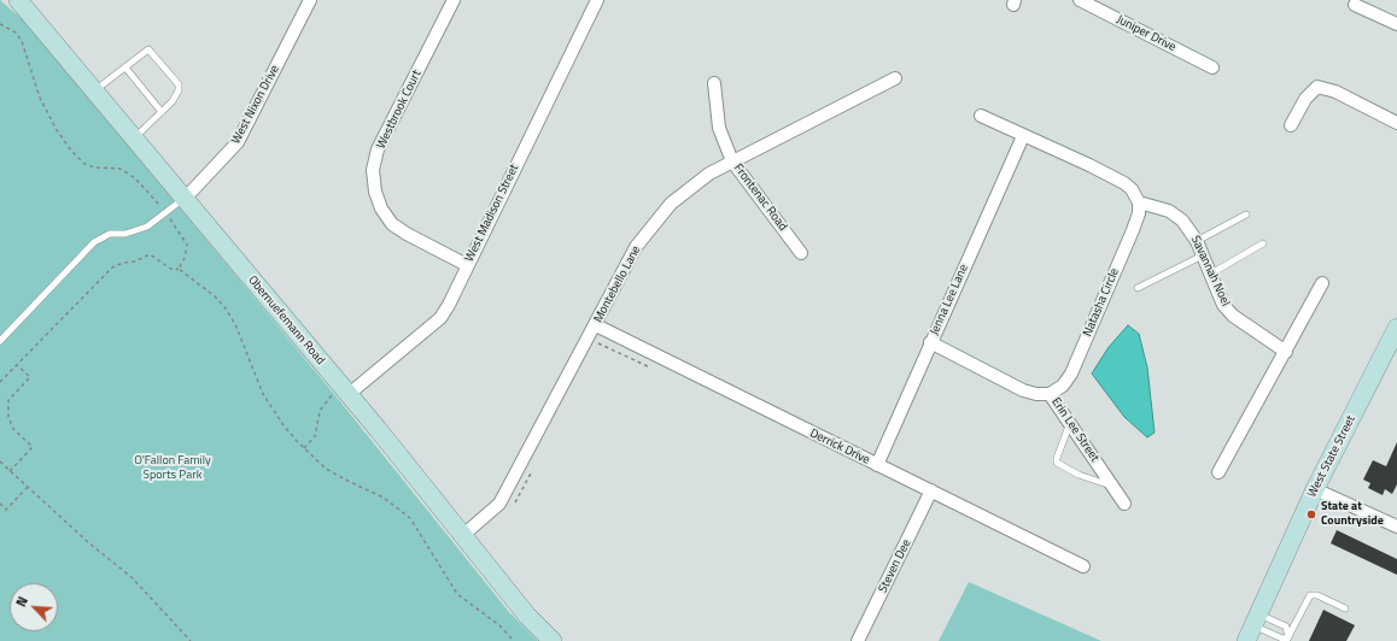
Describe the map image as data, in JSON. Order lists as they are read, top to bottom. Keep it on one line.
{"streets":{"street":["Juniper Drive","West Nixon Drive","Westbrook Court","Frontenac Road","West Madison Street","Savannah Noel","Montebello Lane","Jenna Lee Lane","Natasha Circle","Obernuefemann Road","Erin Lee Street","Derrick Drive","West State Street","Steven Dee"]},"crossings":[["West Nixon Drive","Obernuefemann Road"],["Westbrook Court","West Madison Street"],["Frontenac Road","Montebello Lane"],["West Madison Street","Obernuefemann Road"],["Savannah Noel","Natasha Circle"],["Montebello Lane","Obernuefemann Road"],["Montebello Lane","Derrick Drive"],["Jenna Lee Lane","Erin Lee Street"],["Jenna Lee Lane","Derrick Drive"],["Natasha Circle","Erin Lee Street"],["Derrick Drive","Steven Dee"]],"parks":["O'Fallon Family Sports Park"],"places":["State at Countryside"],"north":"top left"}
